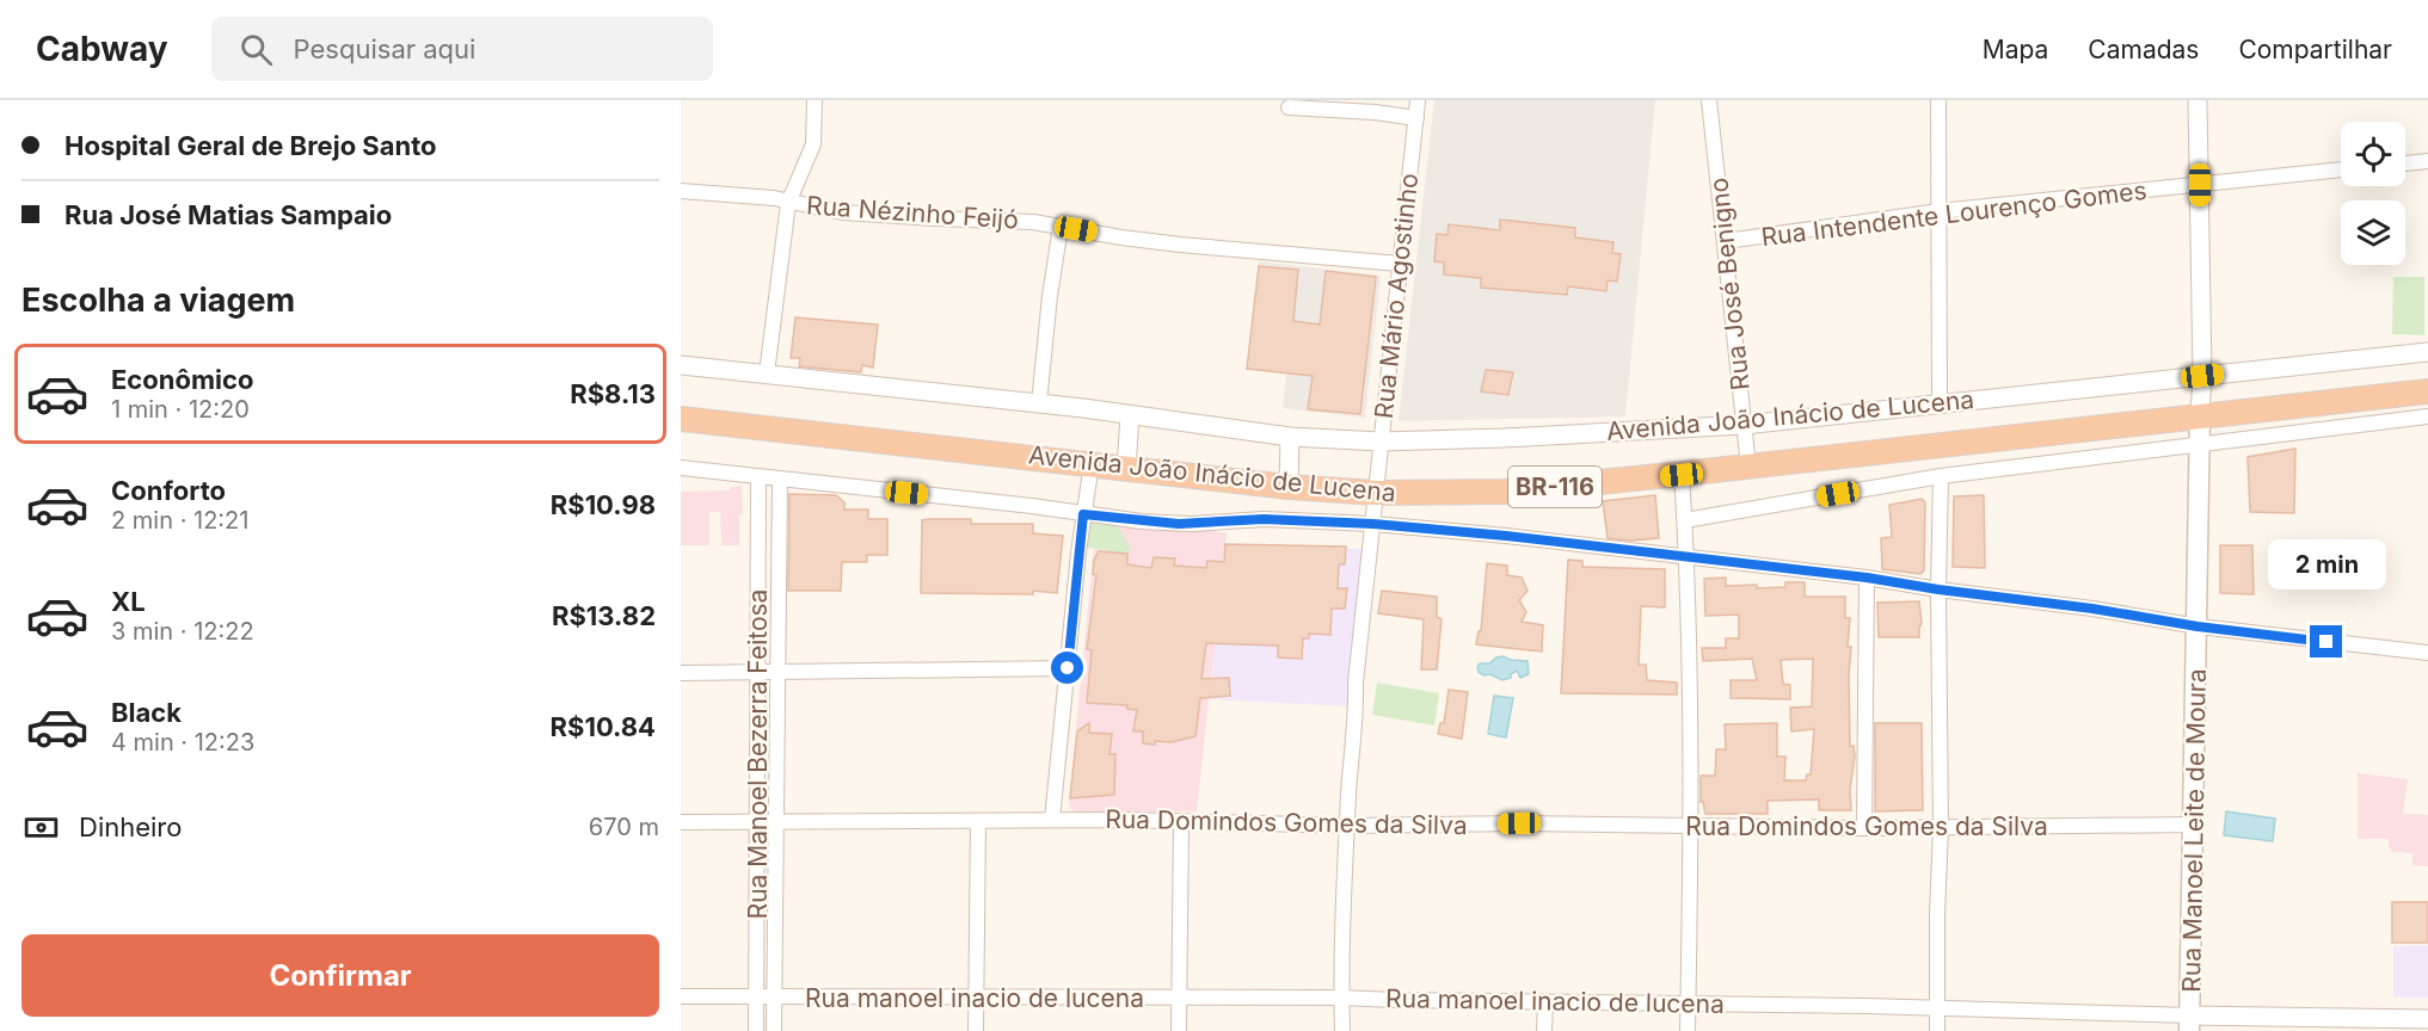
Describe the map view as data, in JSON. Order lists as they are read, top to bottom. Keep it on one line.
{"streets":{"highway":["Avenida João Inácio de Lucena","BR-116"],"main road":["Rua Manoel Leite de Moura"],"street":["Rua Nézinho Feijó","Rua Intendente Lourenço Gomes","Rua José Benigno","Rua Mário Agostinho","Rua Manoel Bezerra Feitosa","Rua Domindos Gomes da Silva","Rua manoel inacio de lucena"]},"crossings":[["Rua Nézinho Feijó","Rua Mário Agostinho"],["Rua Intendente Lourenço Gomes","Rua José Benigno"],["Rua José Benigno","Avenida João Inácio de Lucena"],["Rua Mário Agostinho","Avenida João Inácio de Lucena"],["Rua Mário Agostinho","Rua Domindos Gomes da Silva"],["Rua Mário Agostinho","Rua manoel inacio de lucena"],["Avenida João Inácio de Lucena","Rua Manoel Leite de Moura"],["Rua Manoel Bezerra Feitosa","Rua Domindos Gomes da Silva"],["Rua Manoel Bezerra Feitosa","Rua manoel inacio de lucena"],["Rua Domindos Gomes da Silva","Rua Manoel Leite de Moura"],["Rua Manoel Leite de Moura","Rua manoel inacio de lucena"]],"page":{"header":"Cabway","search":"Pesquisar aqui","nav":["Mapa","Camadas","Compartilhar"],"banner":["Hospital Geral de Brejo Santo","Rua José Matias Sampaio"],"heading":"Escolha a viagem","list":[{"name":"Econômico","note":"1 min · 12:20","value":"R$8.13"},{"name":"Conforto","note":"2 min · 12:21","value":"R$10.98"},{"name":"XL","note":"3 min · 12:22","value":"R$13.82"},{"name":"Black","note":"4 min · 12:23","value":"R$10.84"}],"bubble":"2 min","pay":["Dinheiro","670 m"],"buttons":"Confirmar"}}
